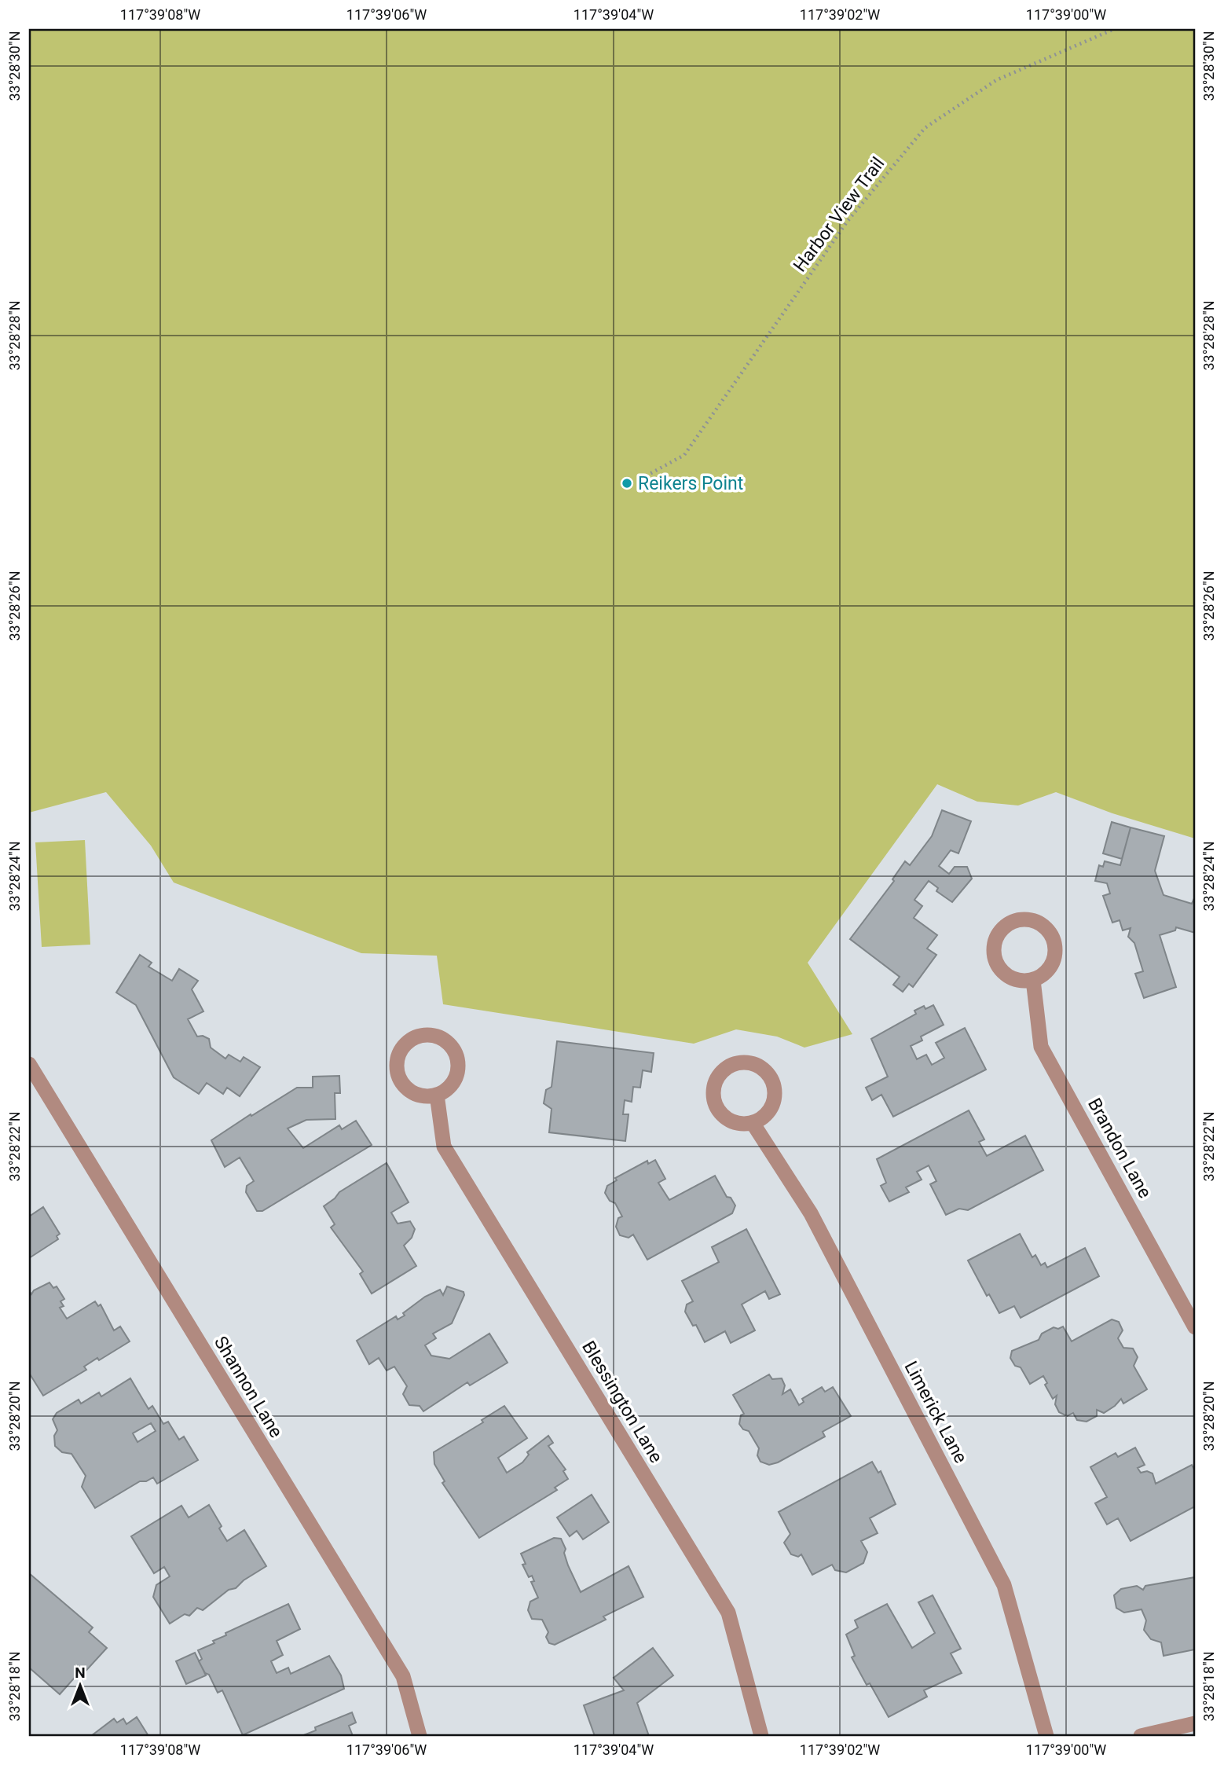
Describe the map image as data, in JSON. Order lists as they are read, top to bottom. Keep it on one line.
{"streets":{"street":["Brandon Lane","Shannon Lane","Blessington Lane","Limerick Lane"],"path":["Harbor View Trail"]},"places":["Reikers Point"],"north":"top","coordinates":["117°39'08\"W","117°39'06\"W","117°39'04\"W","117°39'02\"W","117°39'00\"W","33°28'30\"N","33°28'28\"N","33°28'26\"N","33°28'24\"N","33°28'22\"N","33°28'20\"N","33°28'18\"N"]}
